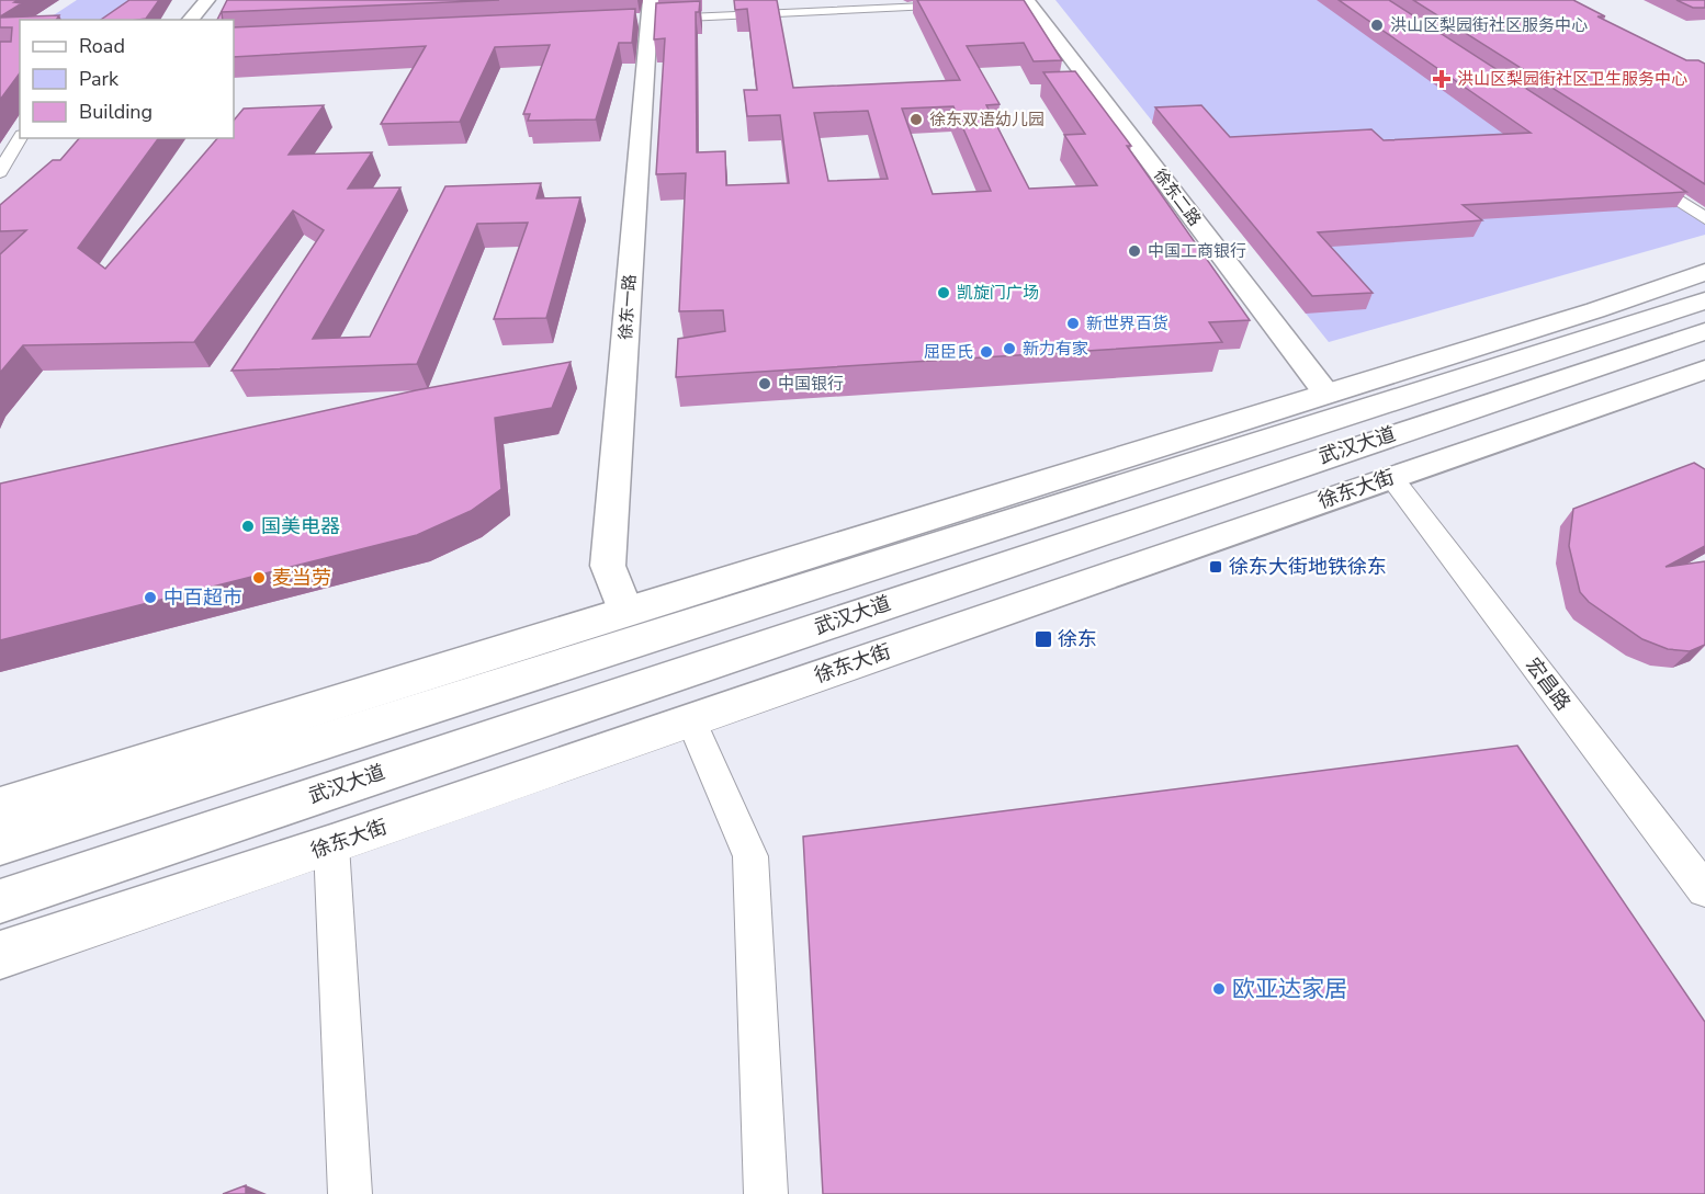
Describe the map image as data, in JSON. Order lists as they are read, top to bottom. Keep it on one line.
{"streets":{"main road":["徐东二路","徐东一路","武汉大道","徐东大街"],"street":["宏昌路"]},"crossings":[["徐东大街","宏昌路"]],"places":{"other":["洪山区梨园街社区服务中心","徐东双语幼儿园","中国工商银行","凯旋门广场","新世界百货","新力有家","屈臣氏","中国银行","国美电器","麦当劳","中百超市","欧亚达家居"],"health":["洪山区梨园街社区卫生服务中心"],"transit":["徐东大街地铁徐东","徐东"]},"legend":["Road","Park","Building"]}
